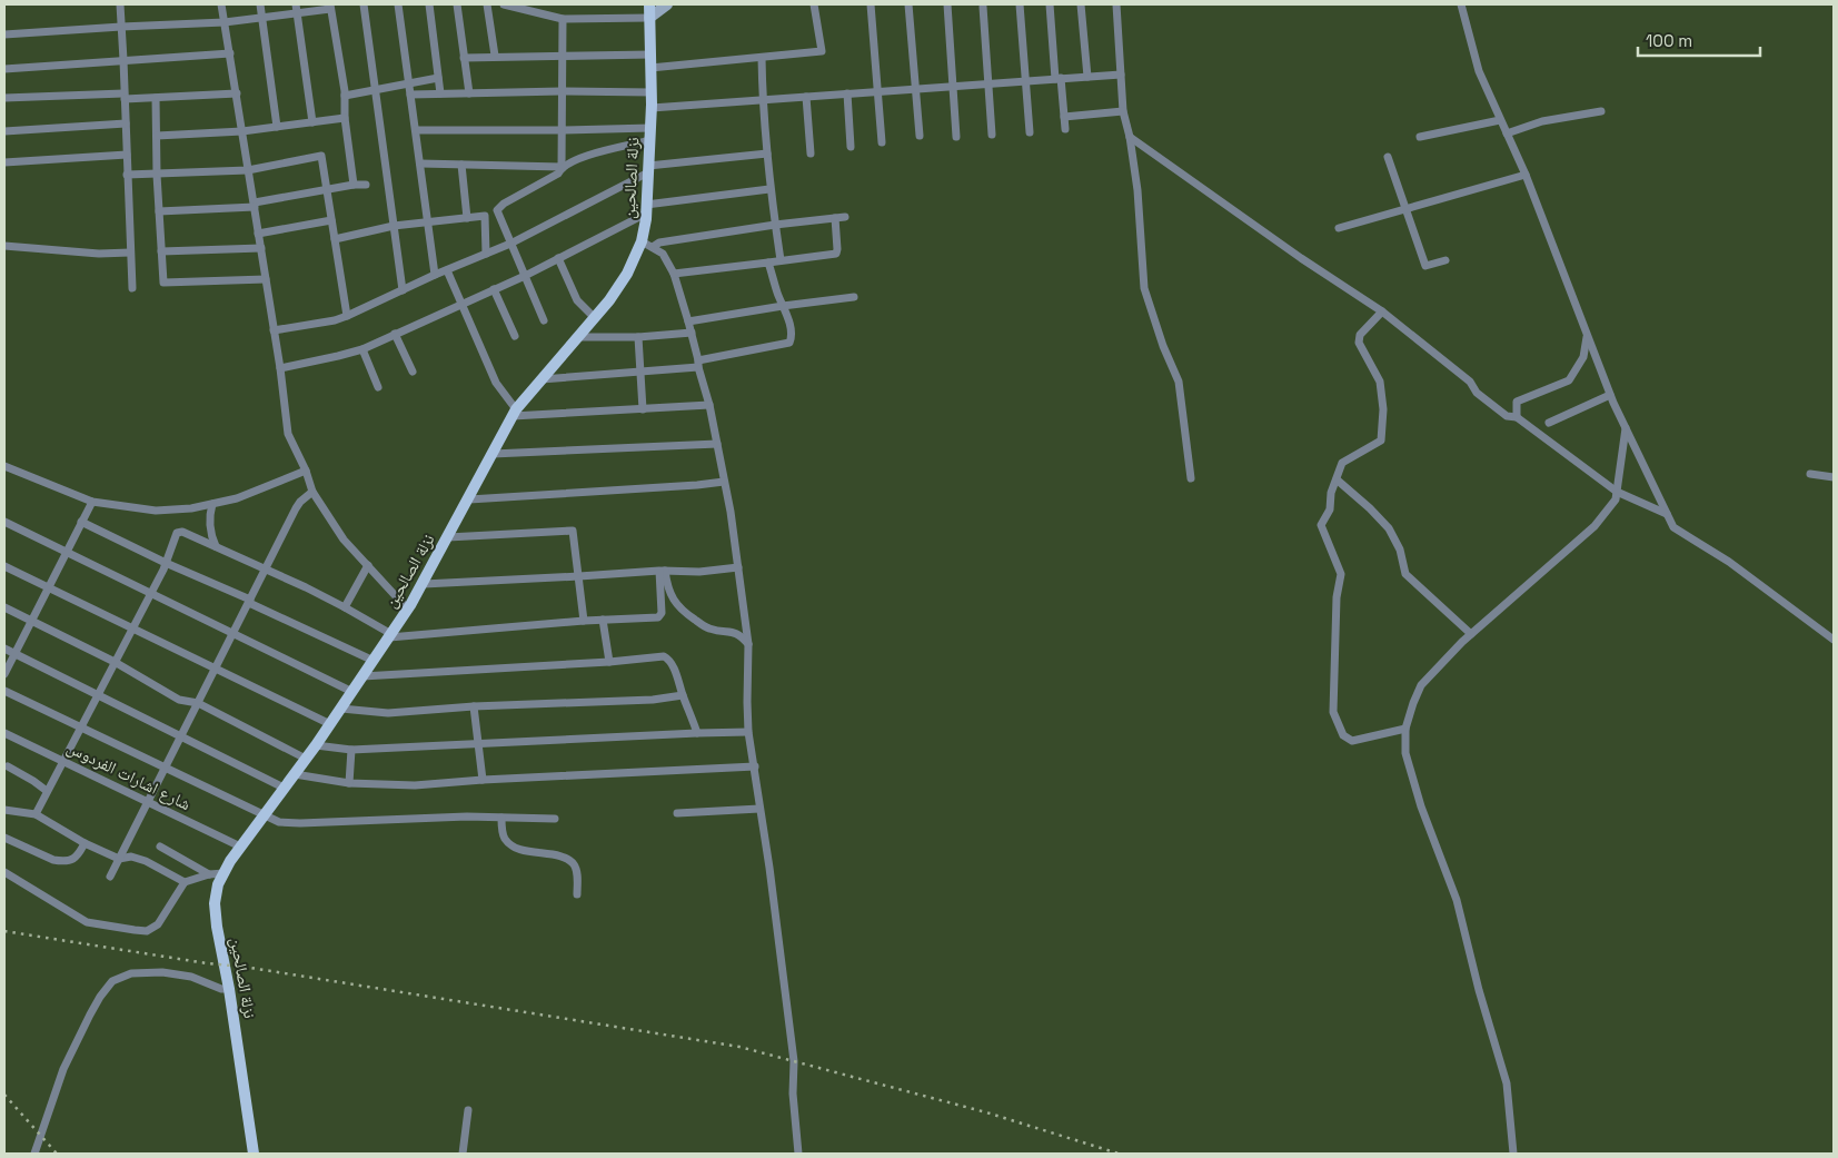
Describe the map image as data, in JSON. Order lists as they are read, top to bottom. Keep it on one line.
{"streets":{"main road":["نزلة الصالحين"],"street":["شارع اشارات الفردوس"]},"crossings":[["نزلة الصالحين","شارع اشارات الفردوس"]],"scale_bar":"100 m"}
